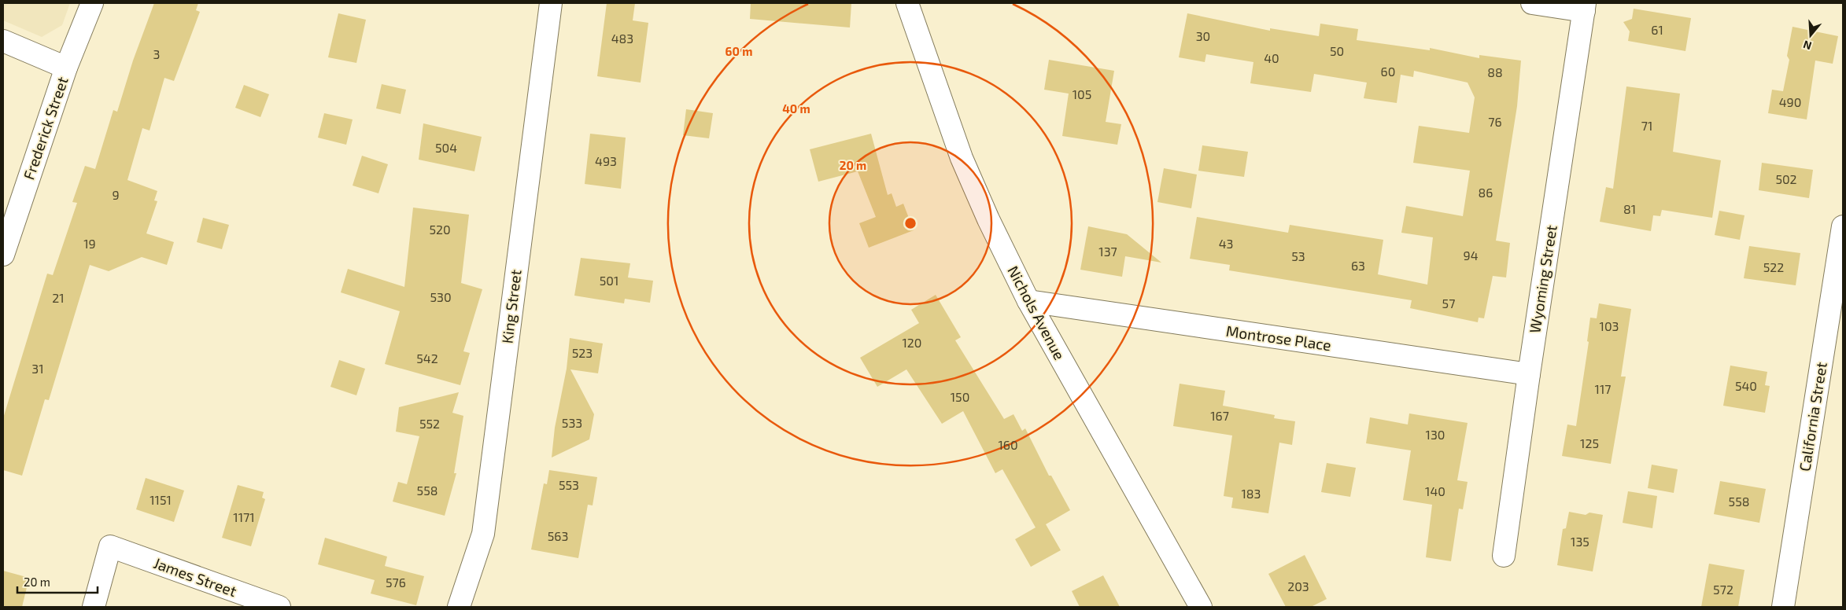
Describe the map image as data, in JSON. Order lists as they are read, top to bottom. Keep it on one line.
{"streets":{"street":["Frederick Street","Wyoming Street","King Street","Nichols Avenue","Montrose Place","California Street","James Street"]},"crossings":[["Wyoming Street","Montrose Place"],["Nichols Avenue","Montrose Place"]],"house_numbers":["61","30","483","50","3","40","60","88","105","490","76","71","504","493","502","86","9","81","520","19","43","137","94","53","63","522","501","530","21","57","103","120","523","542","31","540","117","150","167","533","552","130","125","160","553","558","140","183","1151","558","1171","563","135","576","203","572"],"scale_bar":"20 m","north":"bottom","rings":["60 m","40 m","20 m"]}
